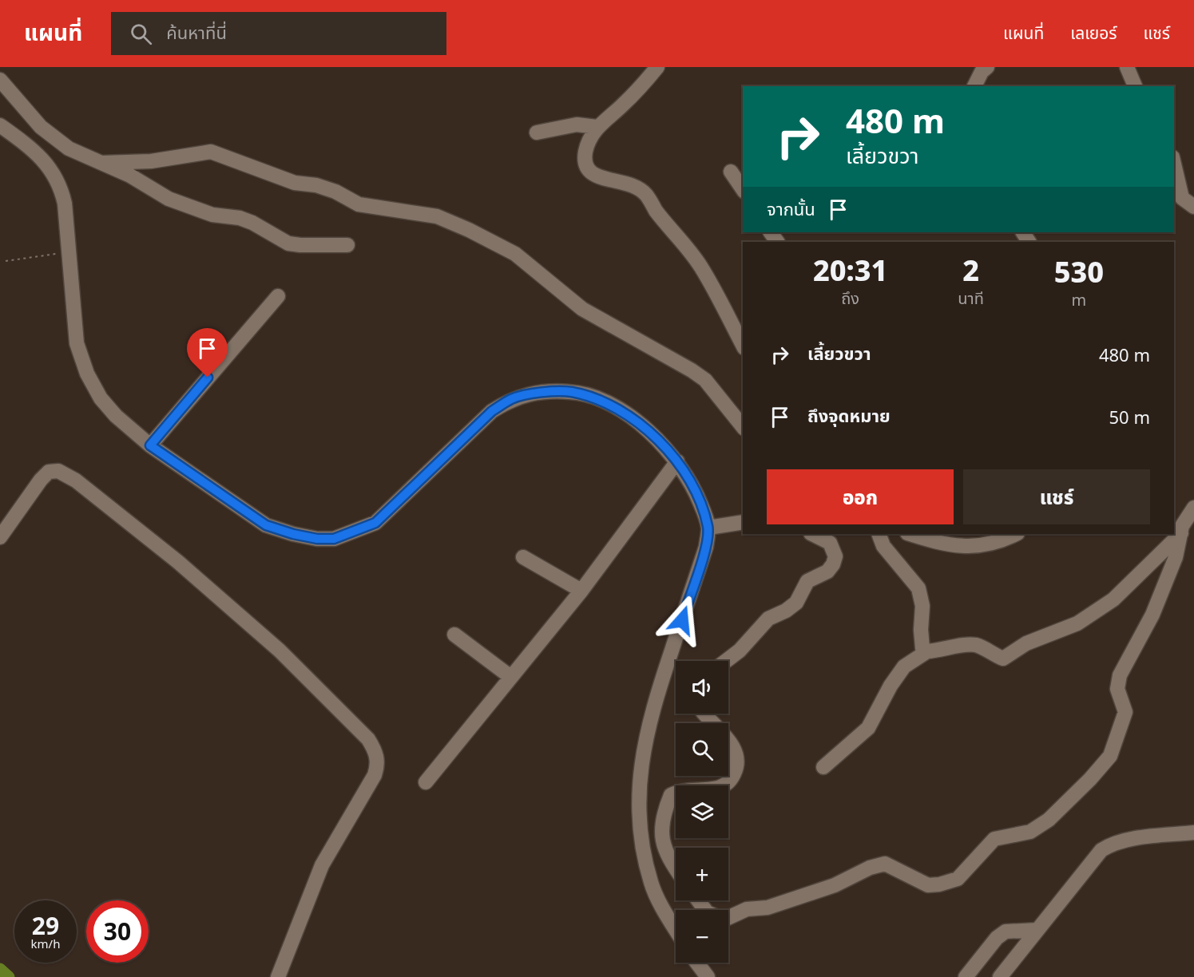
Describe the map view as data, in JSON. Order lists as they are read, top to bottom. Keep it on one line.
{"page":{"header":"แผนที่","search":"ค้นหาที่นี่","nav":["แผนที่","เลเยอร์","แชร์"],"turn":["480 m","เลี้ยวขวา"],"then":"จากนั้น","eta":["20:31","ถึง","2","นาที","530","m"],"list":[{"name":"เลี้ยวขวา","value":"480 m"},{"name":"ถึงจุดหมาย","value":"50 m"}],"buttons":["ออก","แชร์"],"map_buttons":["+","−"],"speed":"29 km/h","limit":"30"}}
